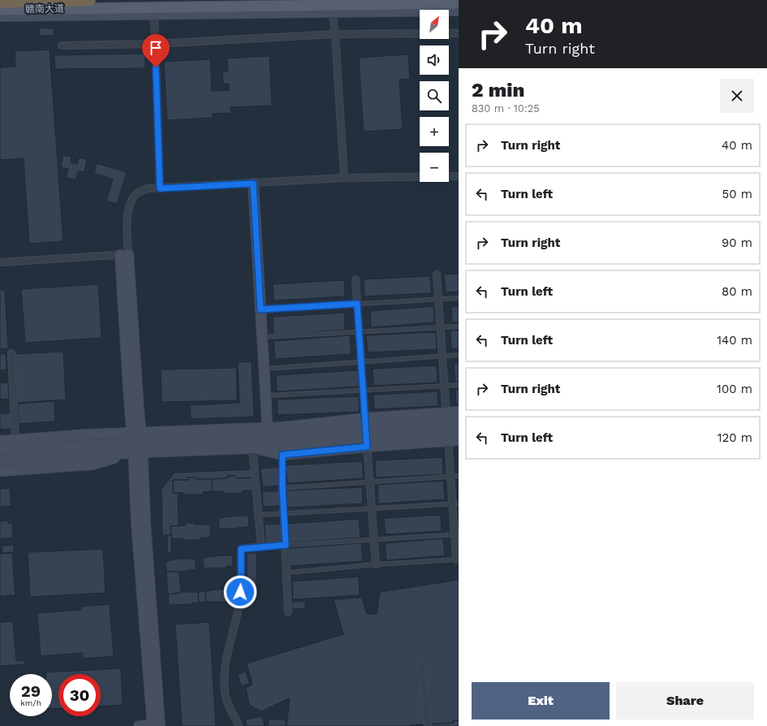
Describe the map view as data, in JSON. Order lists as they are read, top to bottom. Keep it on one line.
{"streets":{"main road":["赣南大道"]},"north":"top right","page":{"turn":["40 m","Turn right"],"map_buttons":["+","−"],"heading":["2 min","830 m · 10:25"],"list":[{"name":"Turn right","value":"40 m"},{"name":"Turn left","value":"50 m"},{"name":"Turn right","value":"90 m"},{"name":"Turn left","value":"80 m"},{"name":"Turn left","value":"140 m"},{"name":"Turn right","value":"100 m"},{"name":"Turn left","value":"120 m"}],"speed":"29 km/h","limit":"30","buttons":["Exit","Share"]}}
